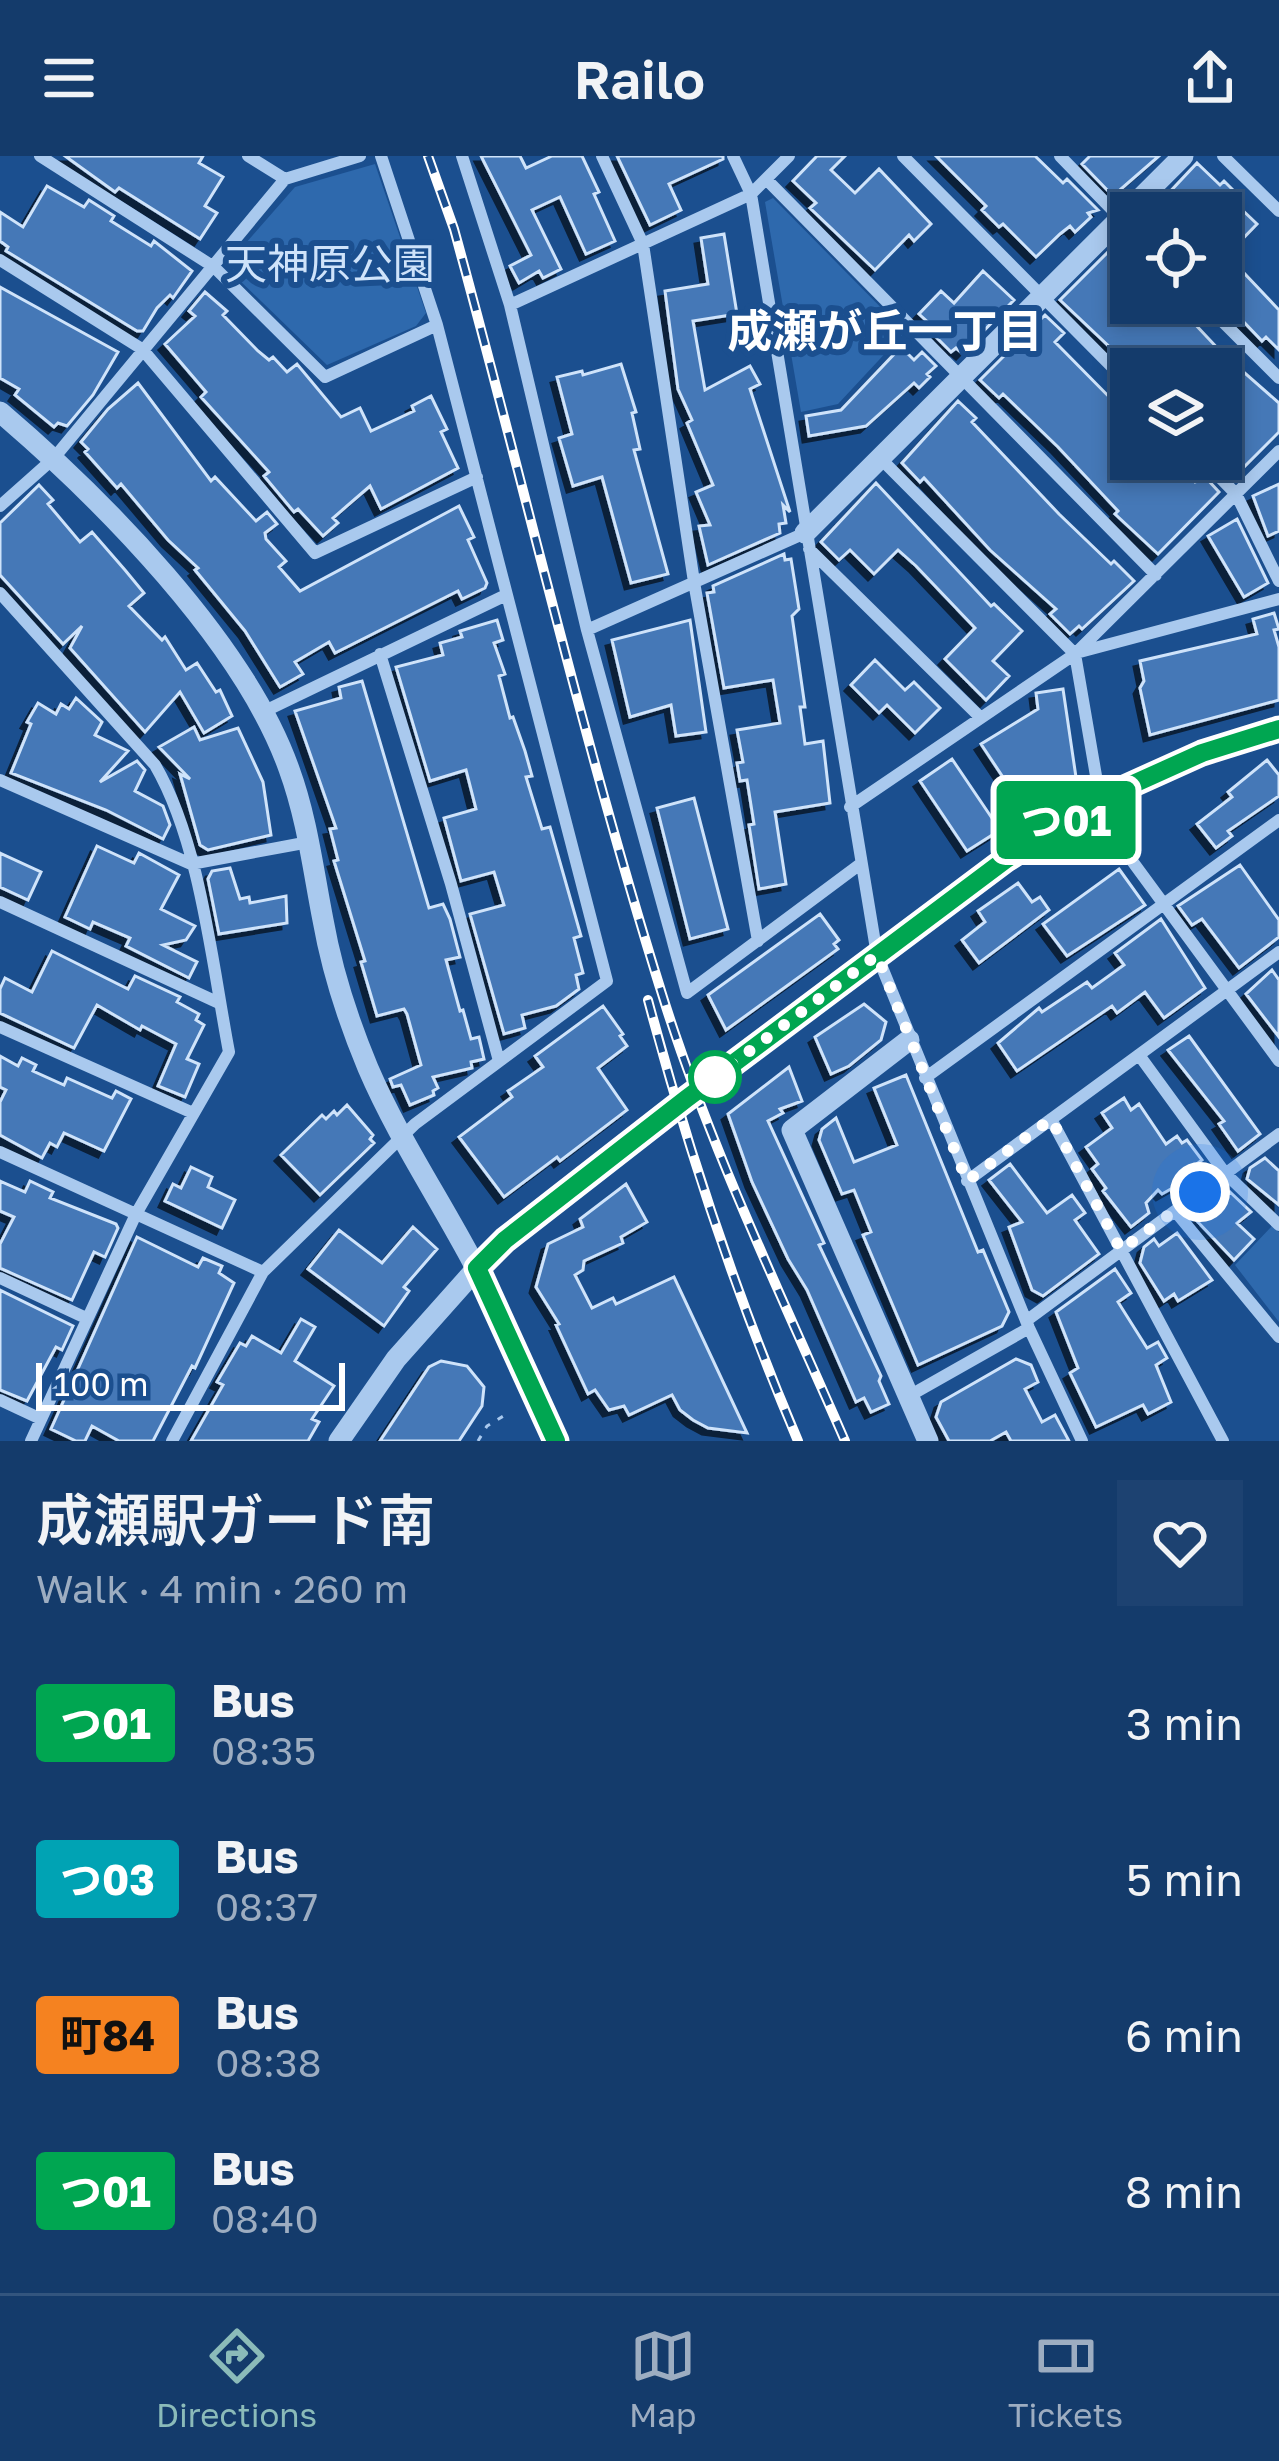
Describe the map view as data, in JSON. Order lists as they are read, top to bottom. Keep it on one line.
{"districts":["成瀬が丘一丁目"],"parks":["天神原公園"],"lines":["bus line つ01"],"scale_bar":"100 m","page":{"header":"Railo","on_map":"つ01","scale":"100 m","heading":["成瀬駅ガード南","Walk · 4 min · 260 m"],"list":[{"mark":"つ01","name":"Bus","note":"08:35","value":"3 min"},{"mark":"つ03","name":"Bus","note":"08:37","value":"5 min"},{"mark":"町84","name":"Bus","note":"08:38","value":"6 min"},{"mark":"つ01","name":"Bus","note":"08:40","value":"8 min"}],"tabs":["Directions","Map","Tickets"]}}
